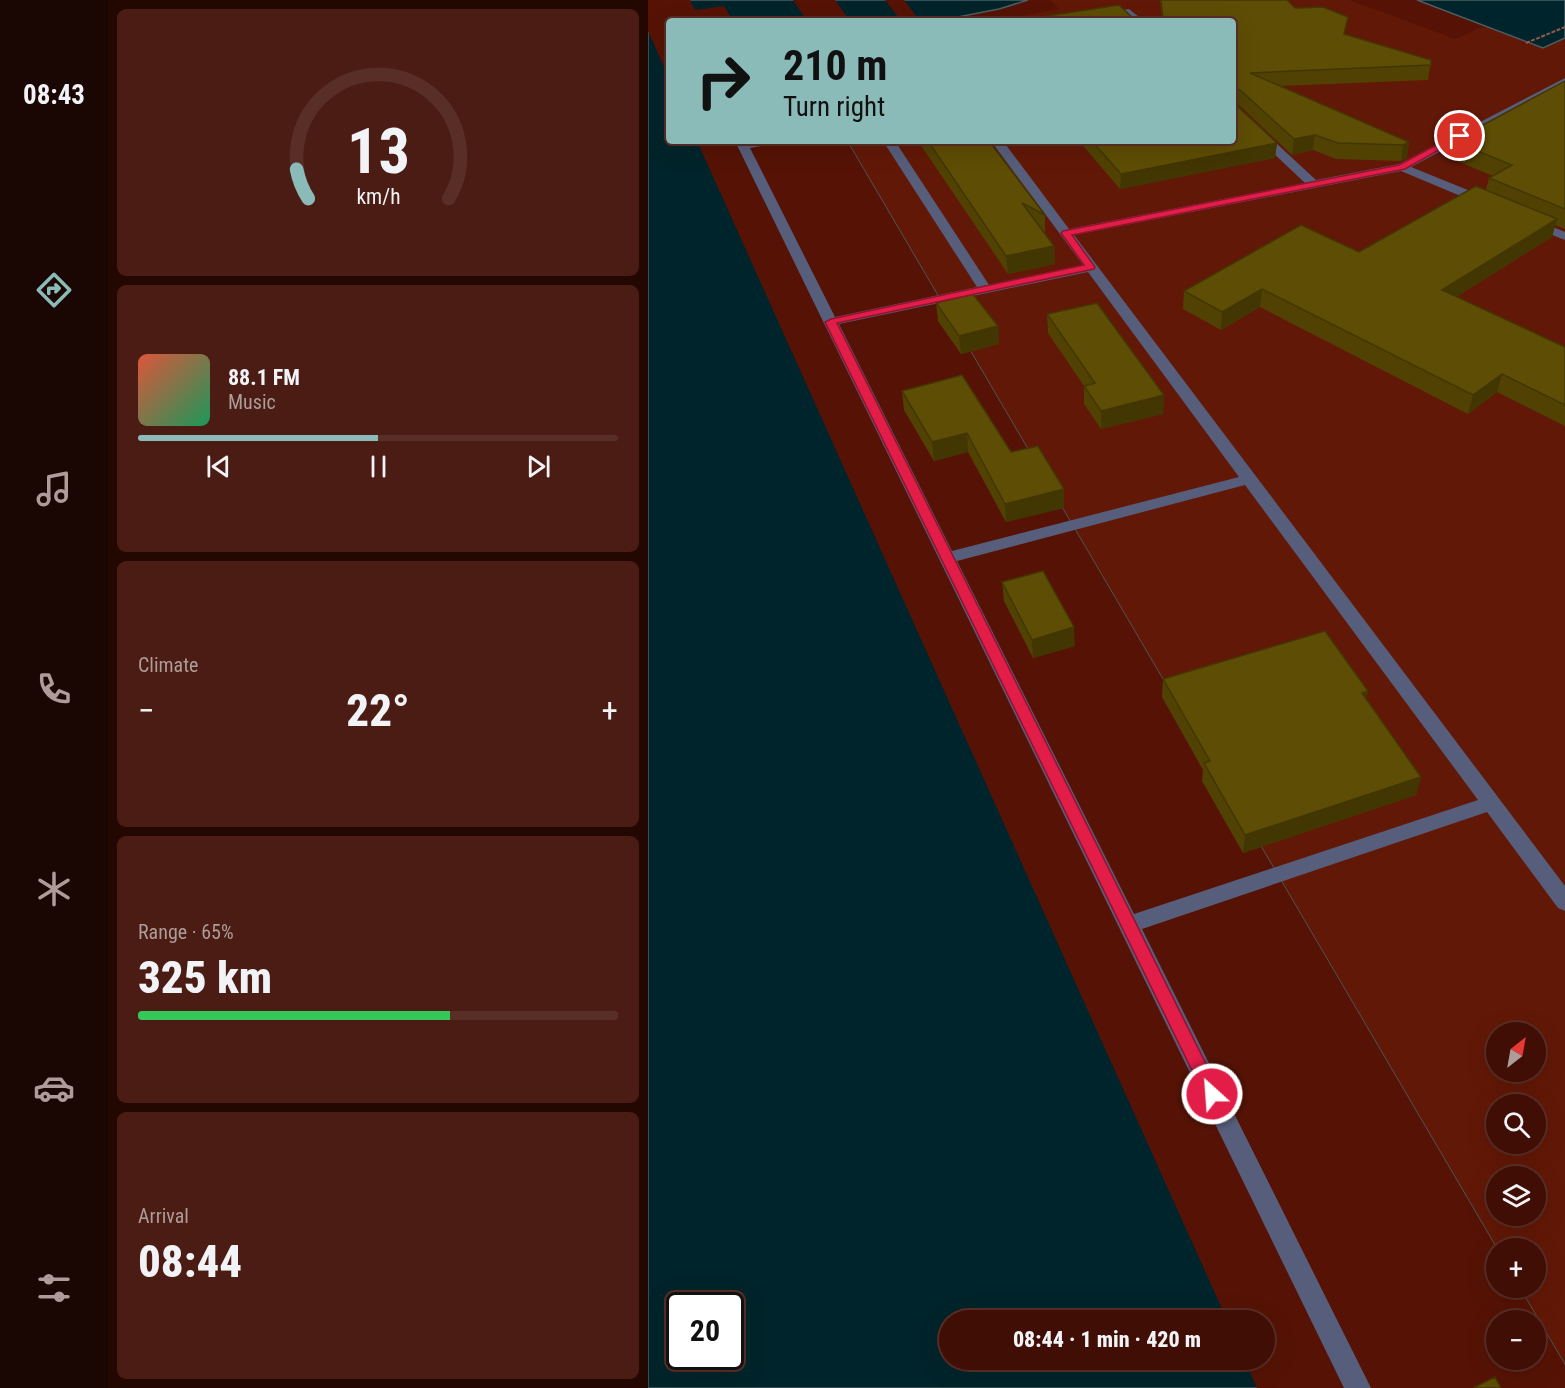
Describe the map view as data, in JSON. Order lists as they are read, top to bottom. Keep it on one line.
{"north":"top right","page":{"tabs":"08:43","turn":["210 m","Turn right"],"song":["88.1 FM","Music"],"tile":["Climate",["Range · 65%","325 km"],["Arrival","08:44"]],"heat":["−","22°","+"],"map_buttons":["+","−"],"limit":"20","trip":"08:44 · 1 min · 420 m","gauge":["13","km/h"]}}
